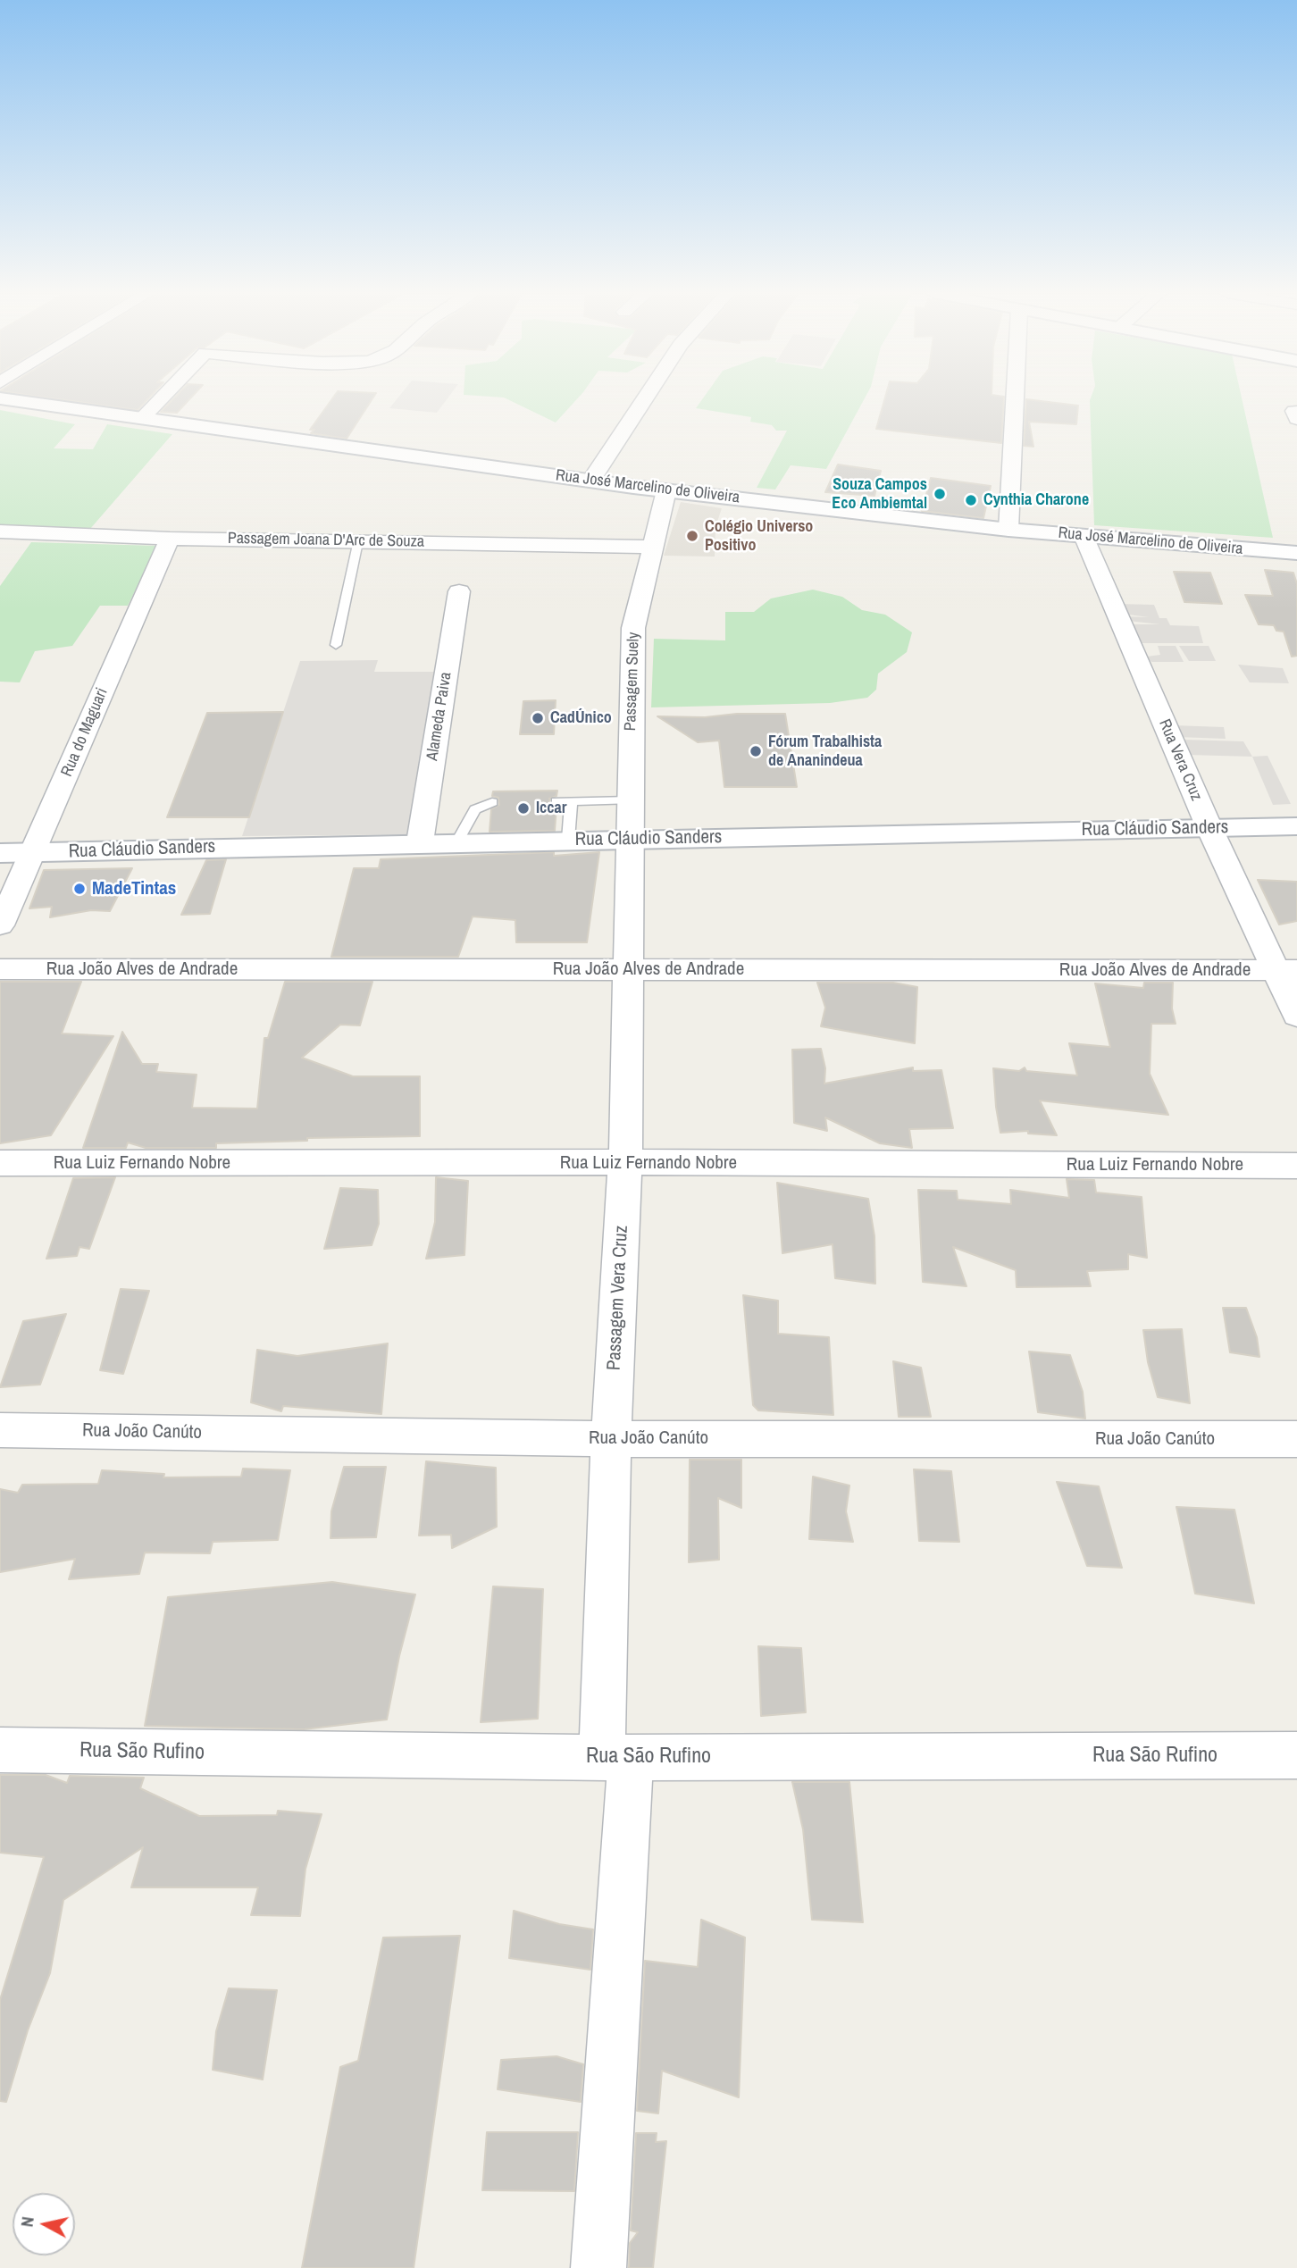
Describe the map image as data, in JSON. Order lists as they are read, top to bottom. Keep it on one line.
{"streets":{"main road":["Rua José Marcelino de Oliveira","Rua Cláudio Sanders"],"street":["Passagem Joana D'Arc de Souza","Passagem Suely","Alameda Paiva","Rua do Maguari","Rua Vera Cruz","Rua João Alves de Andrade","Rua Luiz Fernando Nobre","Passagem Vera Cruz","Rua João Canúto","Rua São Rufino"]},"crossings":[["Rua José Marcelino de Oliveira","Passagem Suely"],["Rua José Marcelino de Oliveira","Rua Vera Cruz"],["Passagem Joana D'Arc de Souza","Passagem Suely"],["Passagem Joana D'Arc de Souza","Rua do Maguari"],["Passagem Suely","Rua Cláudio Sanders"],["Passagem Suely","Passagem Vera Cruz"],["Alameda Paiva","Rua Cláudio Sanders"],["Rua do Maguari","Rua Cláudio Sanders"],["Rua Vera Cruz","Rua Cláudio Sanders"],["Rua Vera Cruz","Rua João Alves de Andrade"],["Rua Cláudio Sanders","Passagem Vera Cruz"],["Rua João Alves de Andrade","Passagem Vera Cruz"],["Rua Luiz Fernando Nobre","Passagem Vera Cruz"],["Passagem Vera Cruz","Rua João Canúto"],["Passagem Vera Cruz","Rua São Rufino"]],"places":["Souza Campos Eco Ambiemtal","Cynthia Charone","Colégio Universo Positivo","CadÚnico","Fórum Trabalhista de Ananindeua","Iccar","MadeTintas"],"north":"left"}
